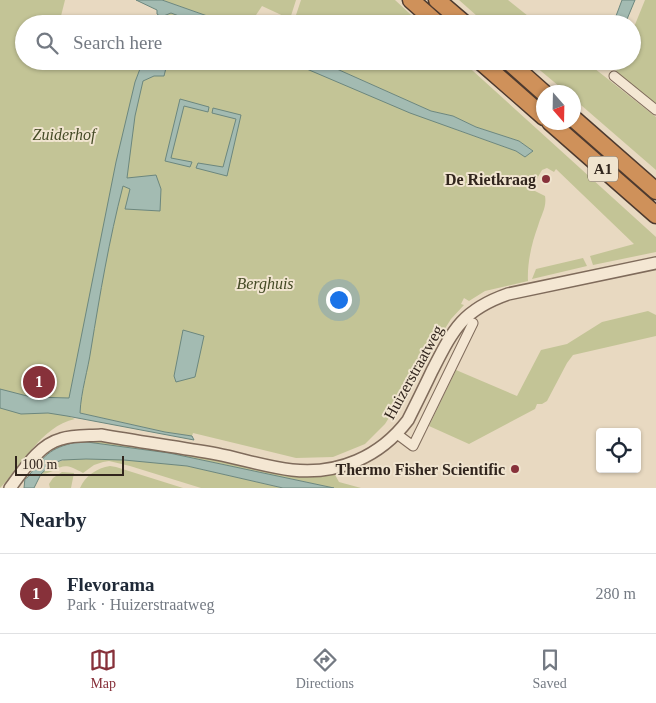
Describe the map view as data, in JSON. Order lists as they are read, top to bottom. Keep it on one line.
{"streets":{"highway":["A1"],"street":["Huizerstraatweg"]},"parks":["Zuiderhof","Berghuis"],"places":["De Rietkraag","Thermo Fisher Scientific"],"scale_bar":"100 m","north":"bottom","page":{"search":"Search here","pins":"1","scale":"100 m","heading":"Nearby","list":[{"mark":"1","name":"Flevorama","note":"Park · Huizerstraatweg","value":"280 m"}],"nav":["Map","Directions","Saved"]}}
